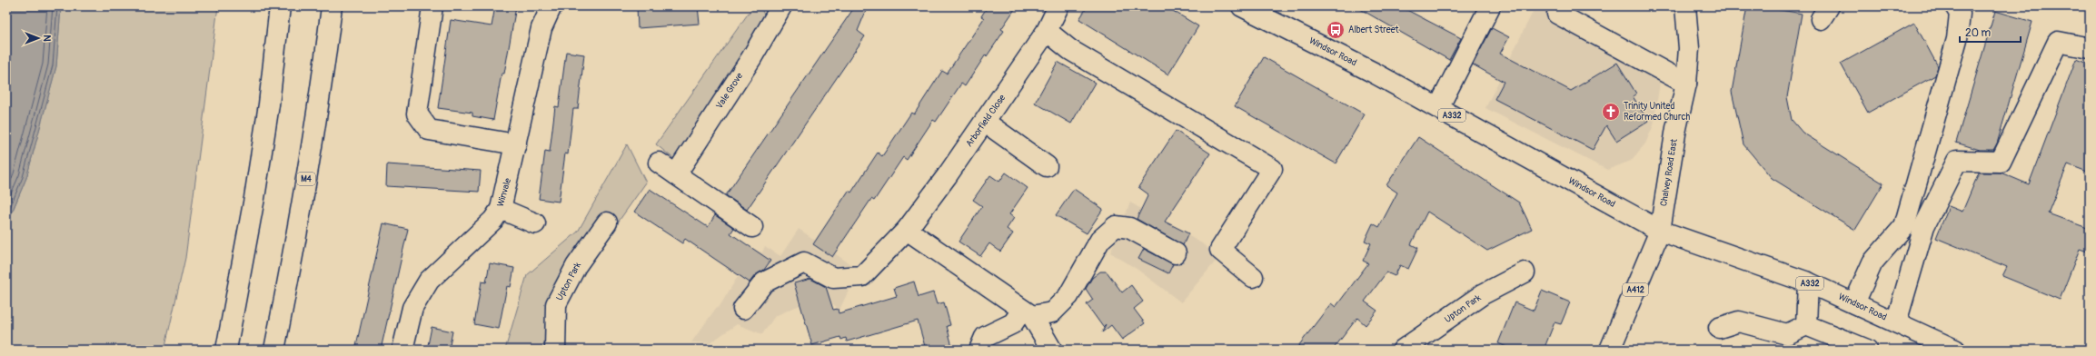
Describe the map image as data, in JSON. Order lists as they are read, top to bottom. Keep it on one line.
{"streets":{"main road":["Windsor Road","Vale Grove","A332","Arborfield Close","Chalvey Road East","M4","Winvale","Upton Park","A412"]},"crossings":[["Windsor Road","Chalvey Road East"],["Windsor Road","A412"],["Chalvey Road East","A412"]],"places":{"bus stop":["Albert Street"],"church":["Trinity United Reformed Church"]},"scale_bar":"20 m","north":"right"}
